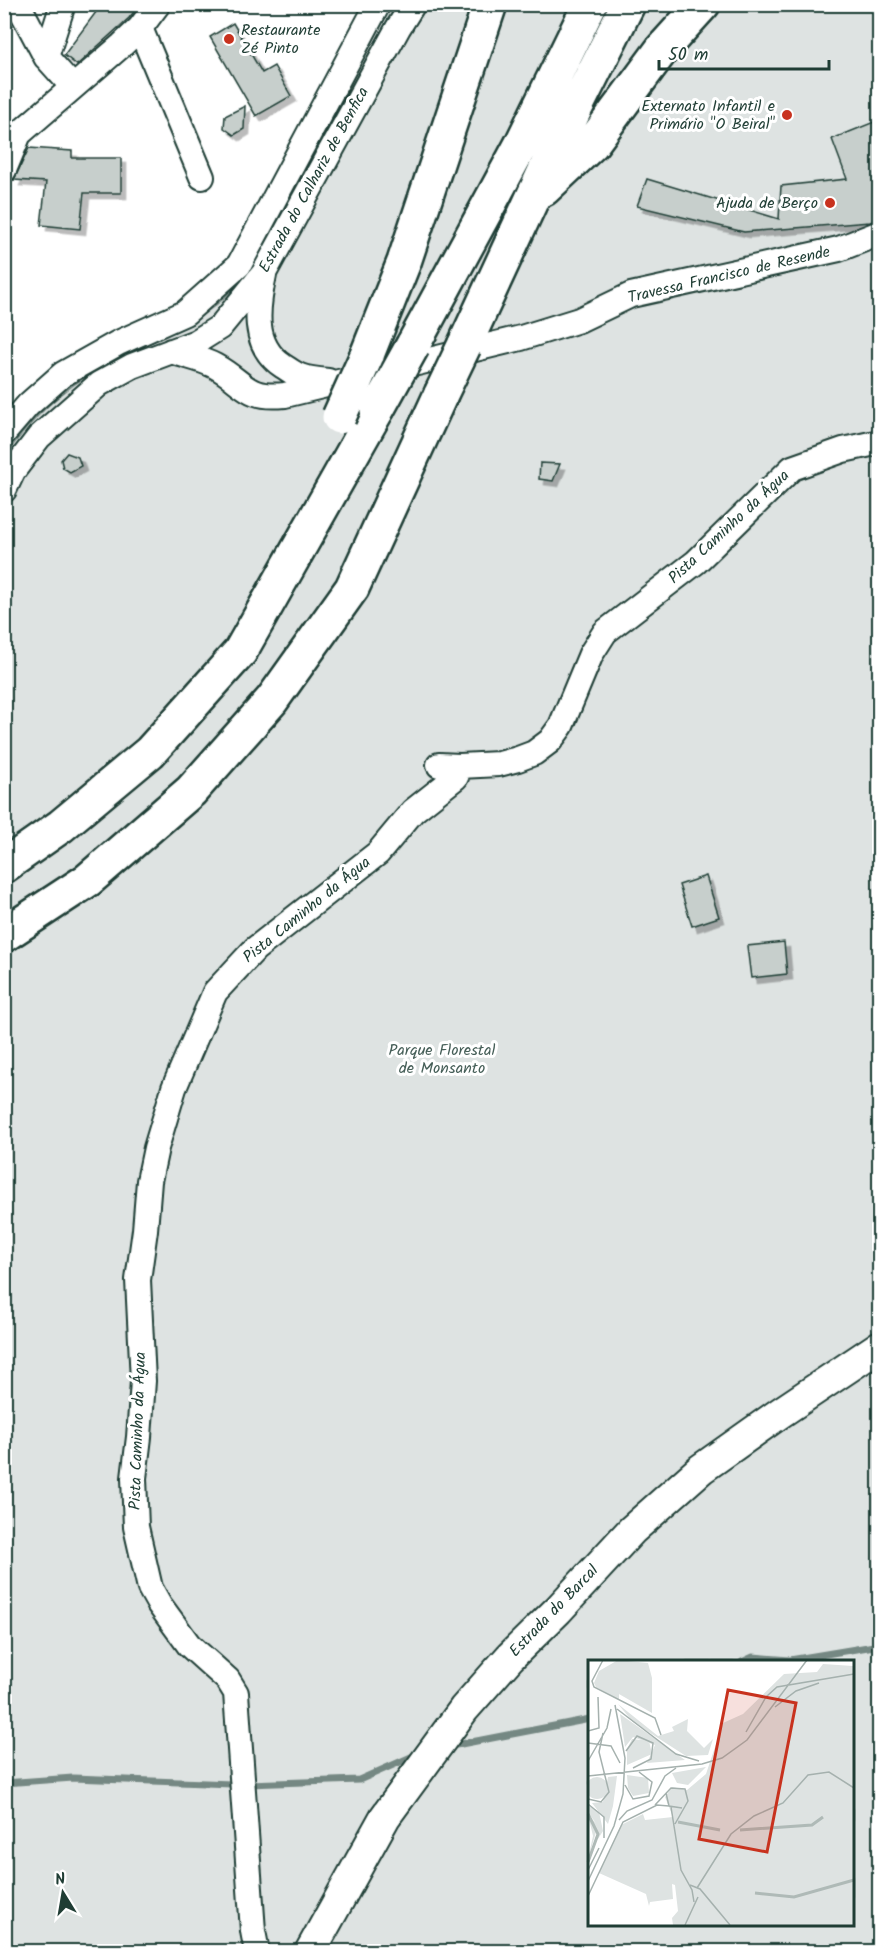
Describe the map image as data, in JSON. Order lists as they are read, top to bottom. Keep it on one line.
{"streets":{"street":["Estrada do Calhariz de Benfica","Travessa Francisco de Resende","Pista Caminho da Água","Estrada do Barcal"]},"crossings":[["Estrada do Calhariz de Benfica","Travessa Francisco de Resende"]],"parks":["Parque Florestal de Monsanto"],"places":["Restaurante Zé Pinto","Externato Infantil e Primário \"O Beiral\"","Ajuda de Berço"],"scale_bar":"50 m","north":"top"}
